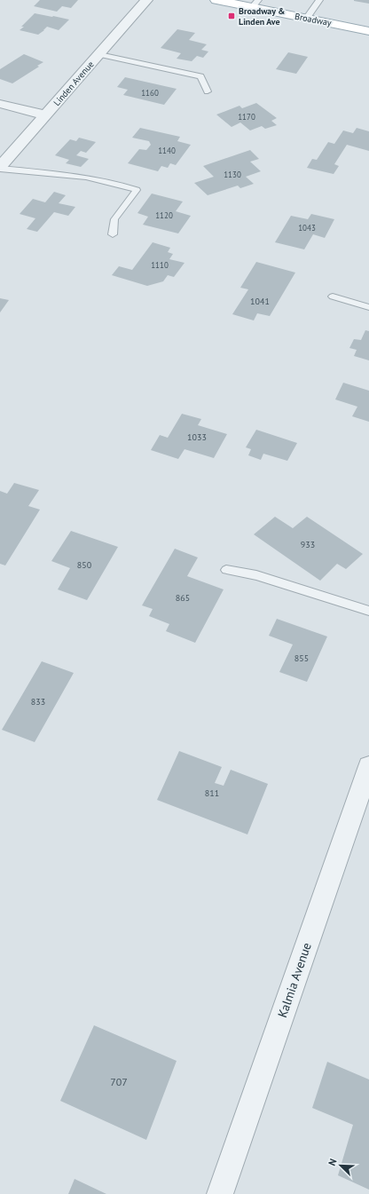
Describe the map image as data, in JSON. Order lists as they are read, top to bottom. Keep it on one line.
{"streets":{"main road":["Broadway"],"street":["Linden Avenue","Kalmia Avenue"]},"places":{"transit":["Broadway & Linden Ave"]},"house_numbers":["1160","1170","1140","1130","1120","1043","1110","1041","1033","933","850","865","855","833","811","707"],"north":"top left"}
